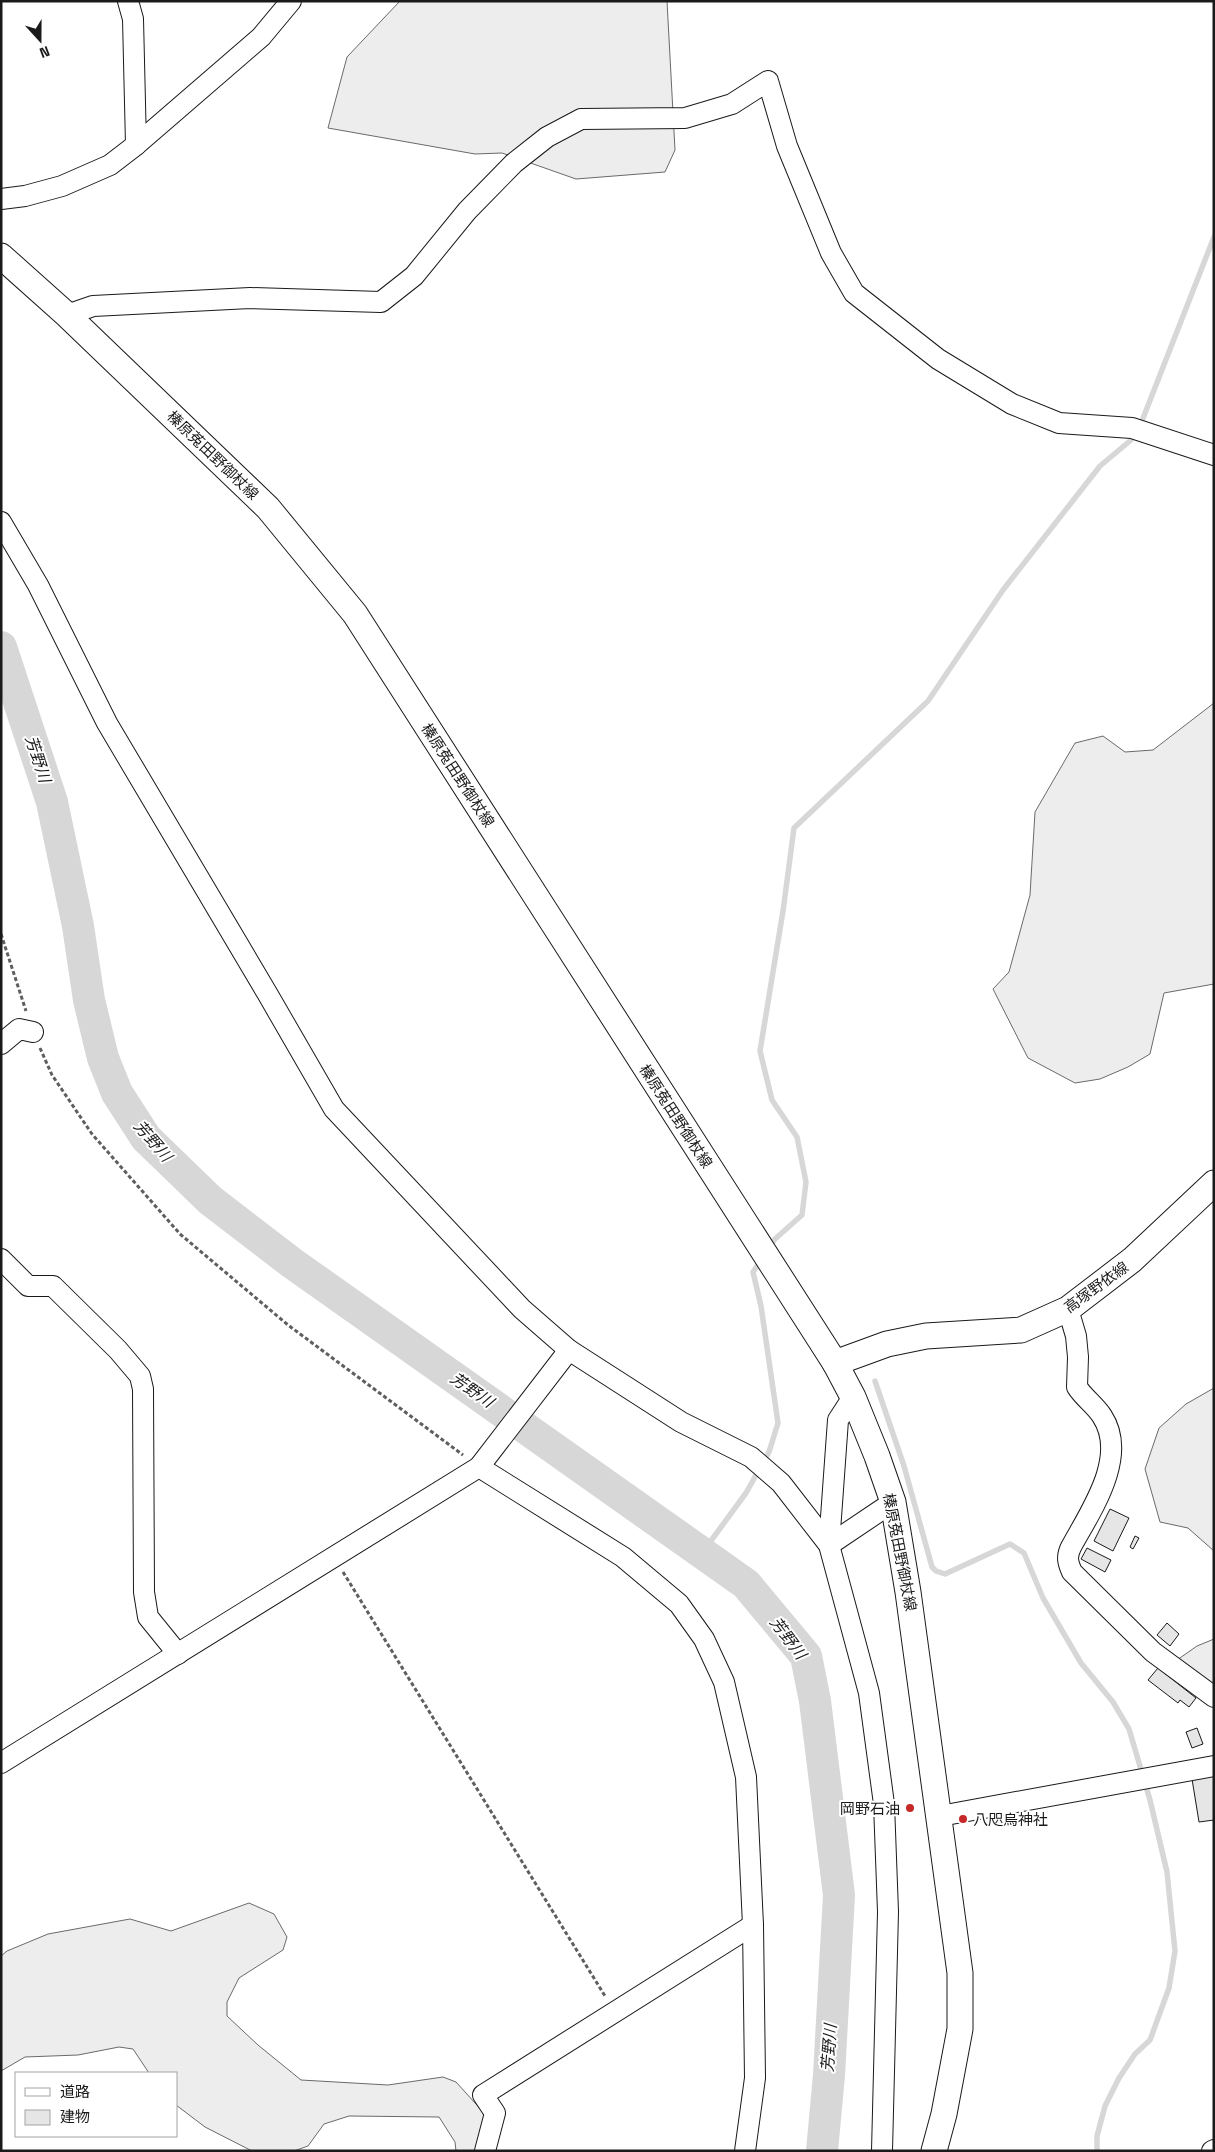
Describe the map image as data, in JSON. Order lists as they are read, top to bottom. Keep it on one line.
{"streets":{"main road":["榛原菟田野御杖線","高塚野依線"]},"crossings":[["榛原菟田野御杖線","高塚野依線"]],"water":["芳野川"],"places":["岡野石油","八咫烏神社"],"legend":["道路","建物"],"north":"bottom"}
